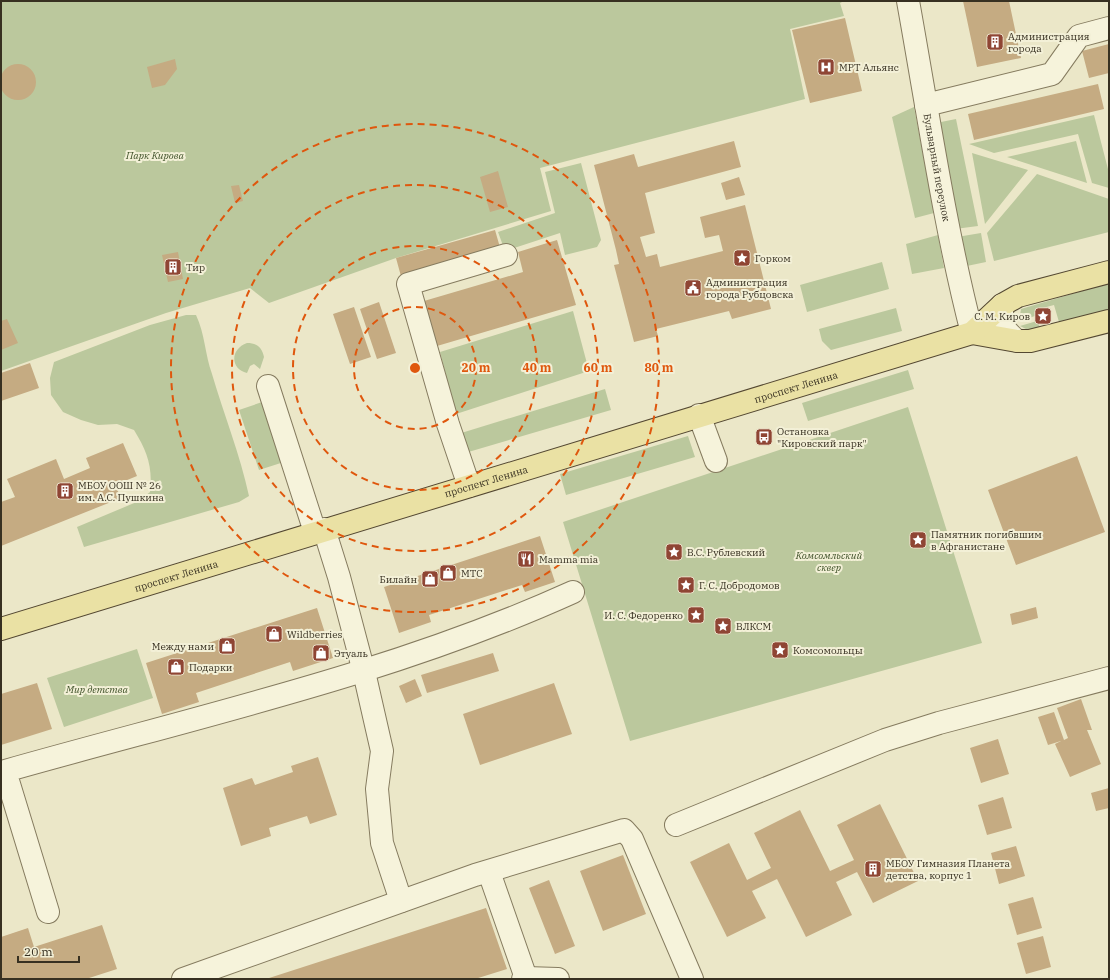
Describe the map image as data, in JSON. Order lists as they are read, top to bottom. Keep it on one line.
{"streets":{"main road":["проспект Ленина"],"street":["Бульварный переулок"]},"crossings":[["Бульварный переулок","проспект Ленина"]],"parks":["Парк Кирова","Комсомльский сквер","Мир детства"],"places":{"building":["Администрация города","Тир","МБОУ ООШ № 26 им. А.С. Пушкина","МБОУ Гимназия Планета детства, корпус 1"],"hospital":["МРТ Альянс"],"place":["Горком","С. М. Киров","Памятник погибвшим в Афганистане","В.С. Рублевский","Г. С. Добродомов","И. С. Федоренко","ВЛКСМ","Комсомольцы"],"public building":["Администрация города Рубцовска"],"bus stop":["Остановка \"Кировский парк\""],"restaurant":["Mamma mia"],"shop":["МТС","Билайн","Wildberries","Между нами","Этуаль","Подарки"]},"scale_bar":"20 m","rings":["20 m","40 m","60 m","80 m"]}
